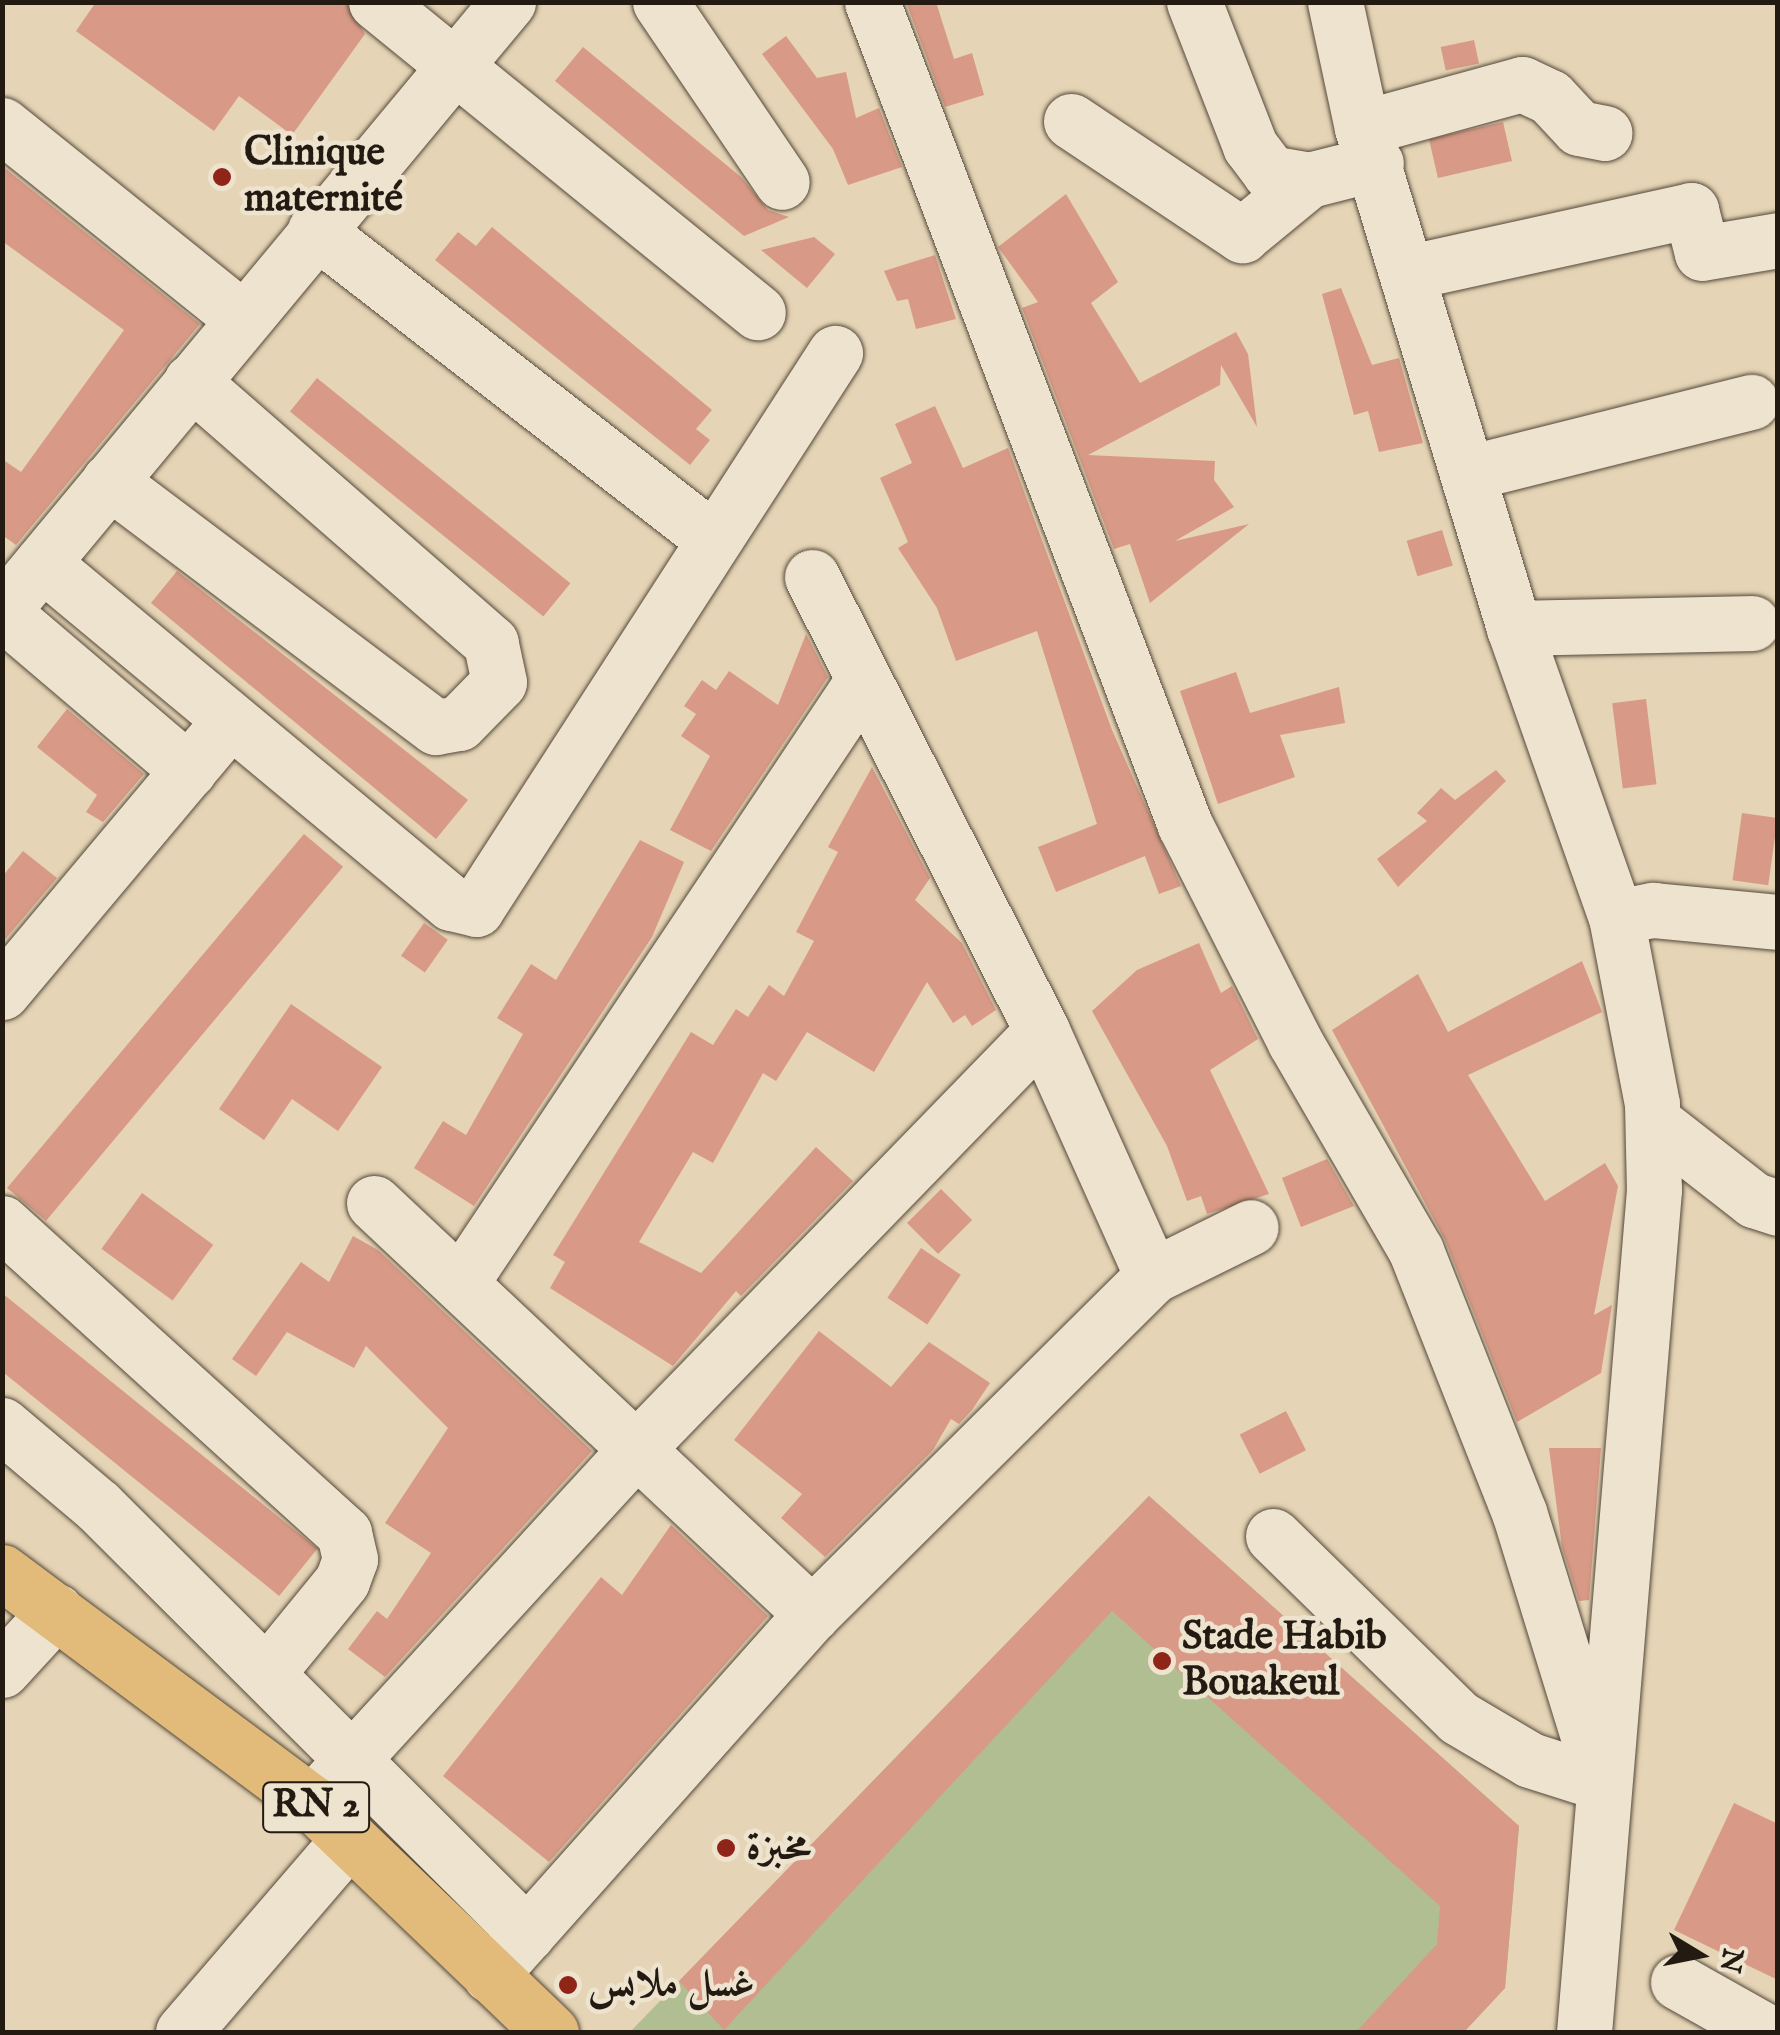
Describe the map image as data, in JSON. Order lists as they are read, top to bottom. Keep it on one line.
{"streets":{"highway":["RN 2"]},"places":["Clinique maternité","Stade Habib Bouakeul","مخبزة","غسل ملابس"],"north":"right"}
